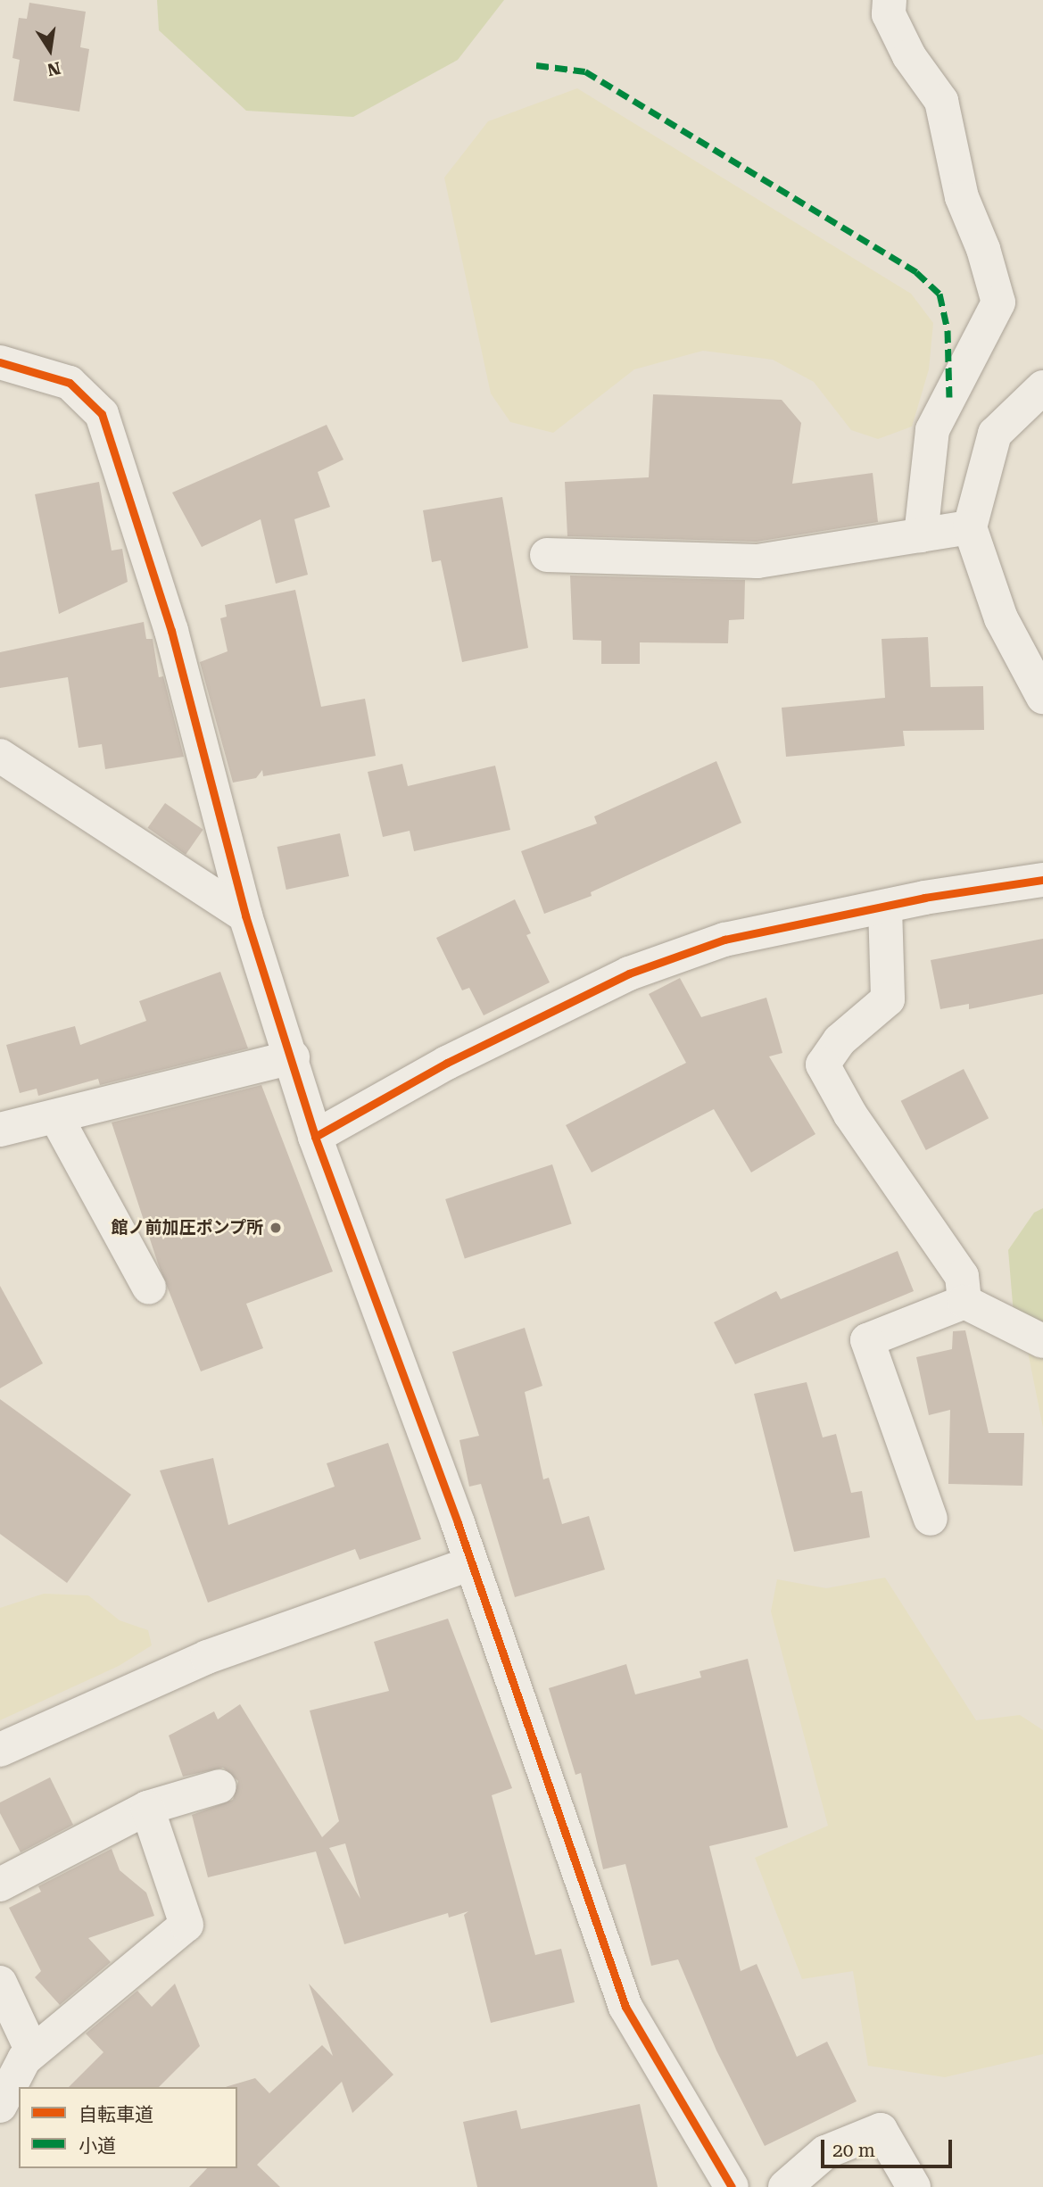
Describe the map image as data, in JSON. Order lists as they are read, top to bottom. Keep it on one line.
{"places":["館ノ前加圧ポンプ所"],"legend":["自転車道","小道"],"scale_bar":"20 m","north":"bottom"}
